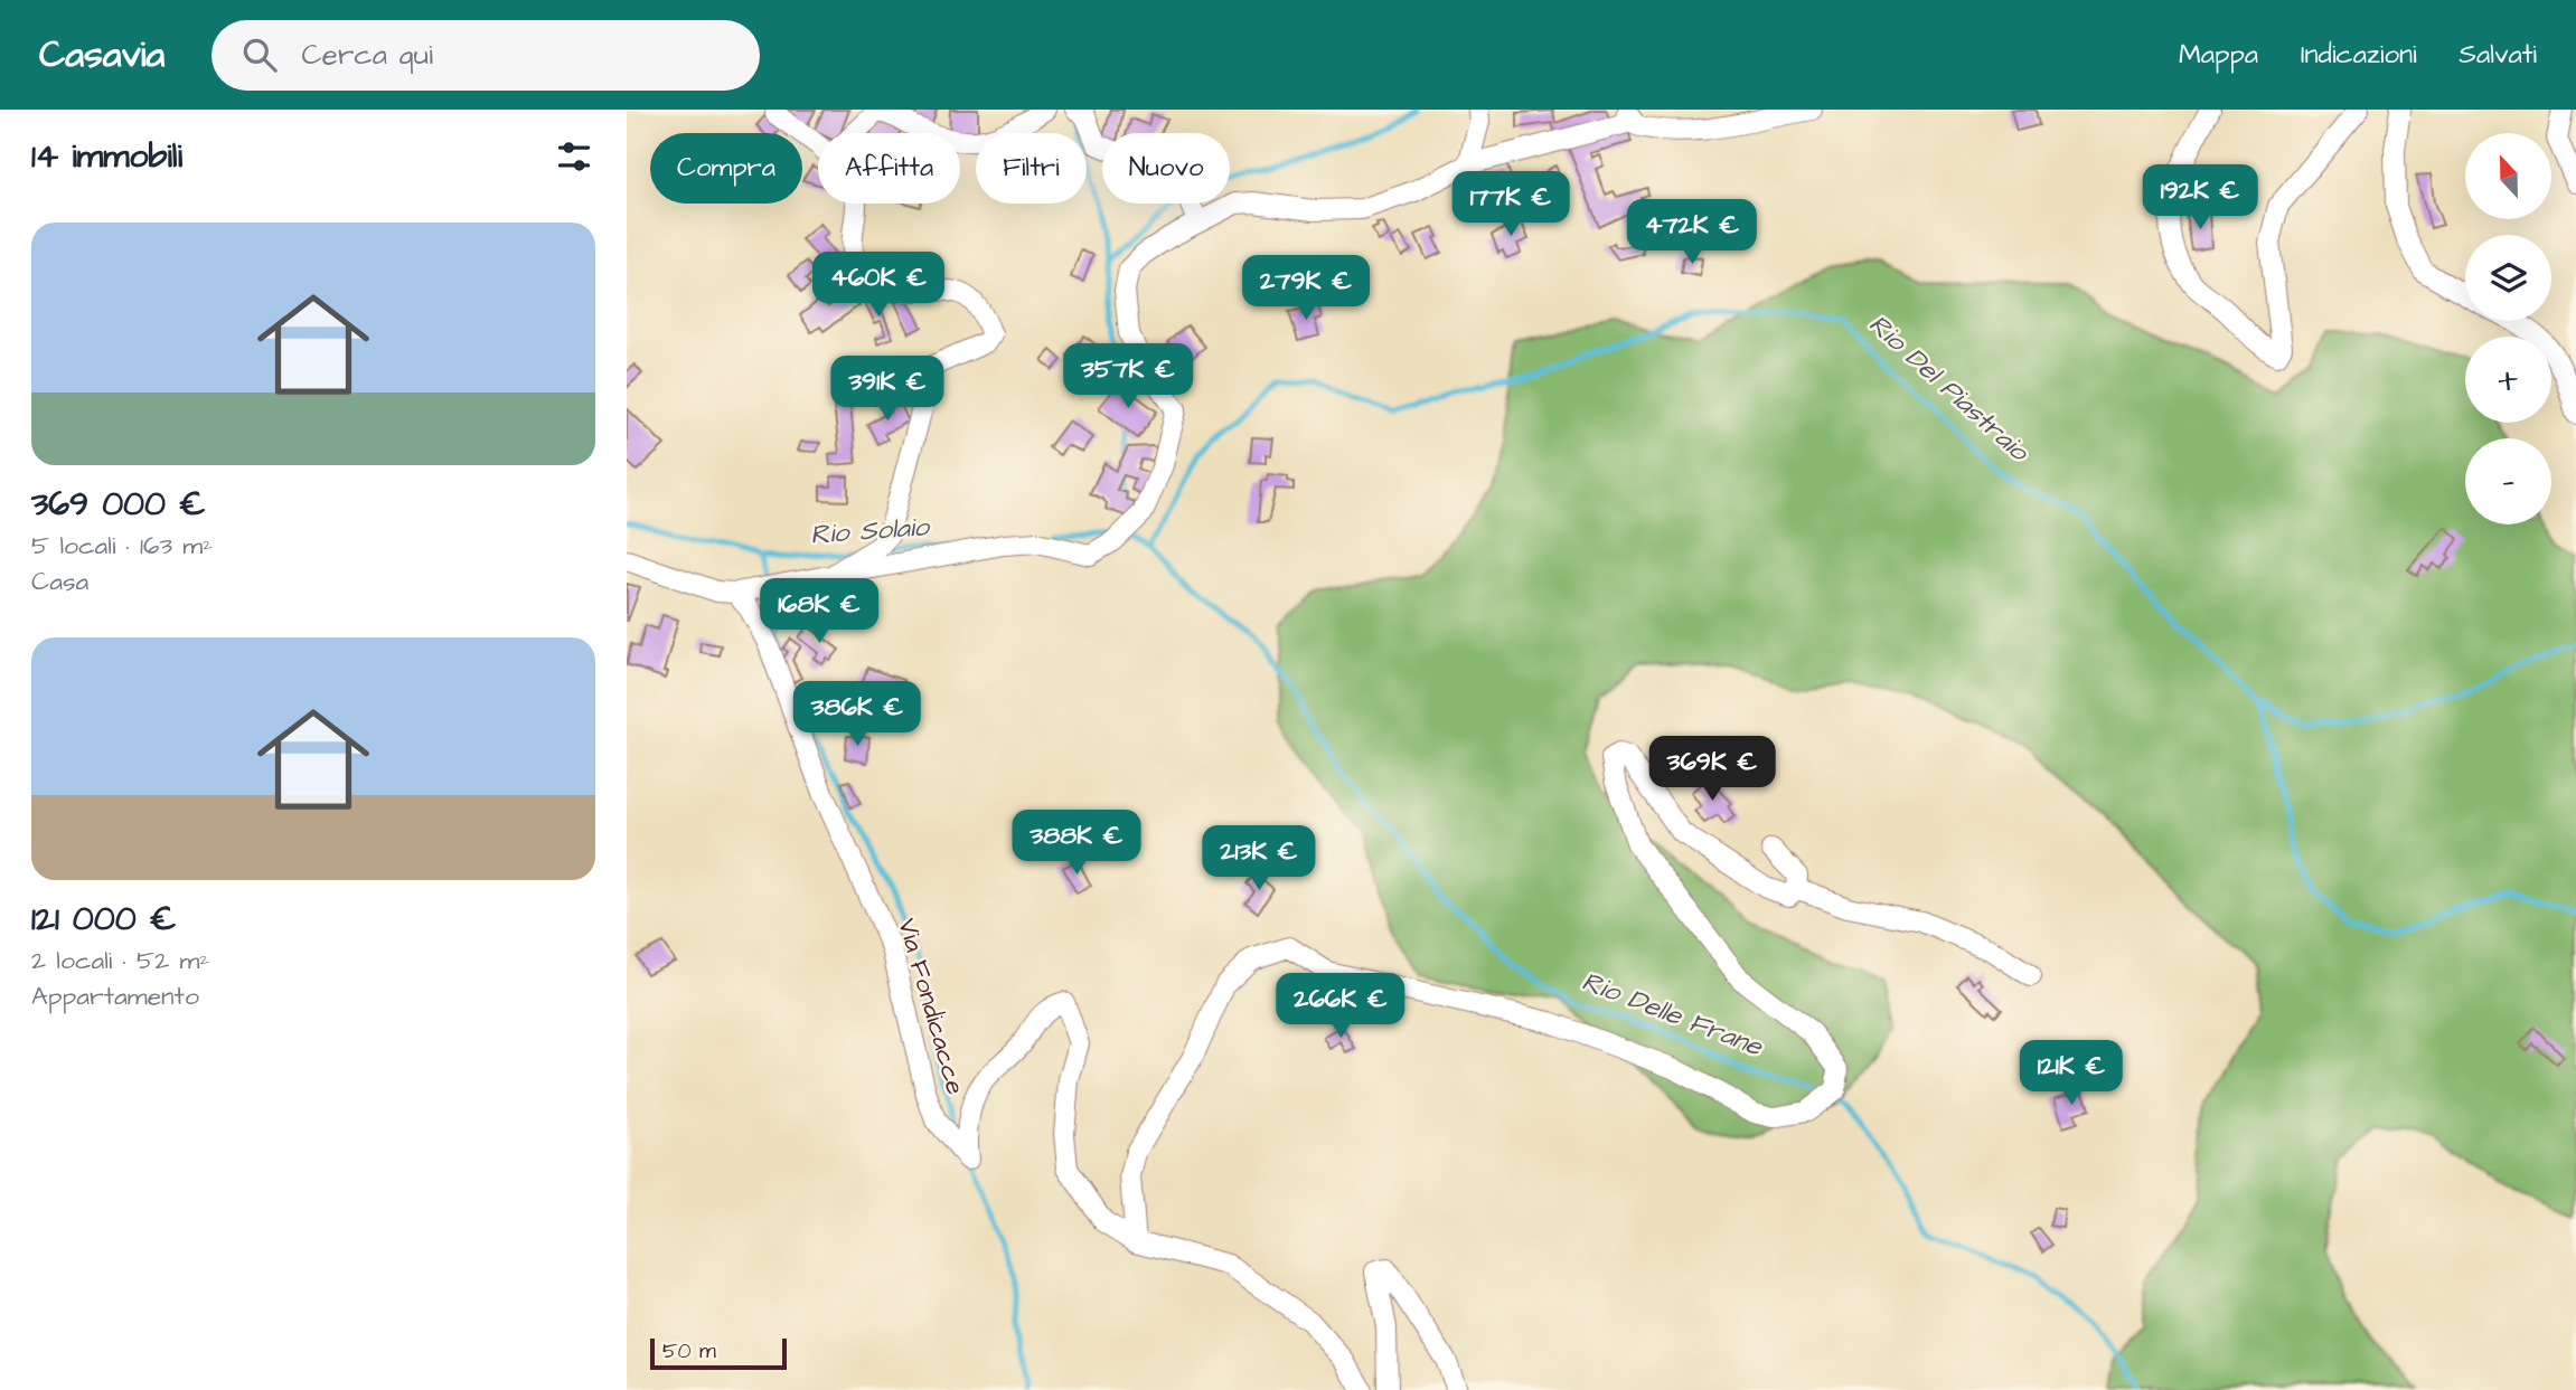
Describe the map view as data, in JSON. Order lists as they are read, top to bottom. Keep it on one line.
{"streets":{"street":["Via Fondicacce"]},"water":["Rio Del Piastraio","Rio Solaio","Rio Delle Frane"],"scale_bar":"50 m","north":"top","page":{"header":"Casavia","search":"Cerca qui","nav":["Mappa","Indicazioni","Salvati"],"heading":"14 immobili","map_buttons":["+","−"],"chip":["Compra","Affitta","Filtri","Nuovo"],"price":["192K €","177K €","472K €","460K €","279K €","357K €","391K €","168K €","386K €","369K €","388K €","213K €","266K €","121K €"],"list":[{"name":"369 000 €","note":"5 locali · 163 m² · Casa"},{"name":"121 000 €","note":"2 locali · 52 m² · Appartamento"}],"scale":"50 m"}}
